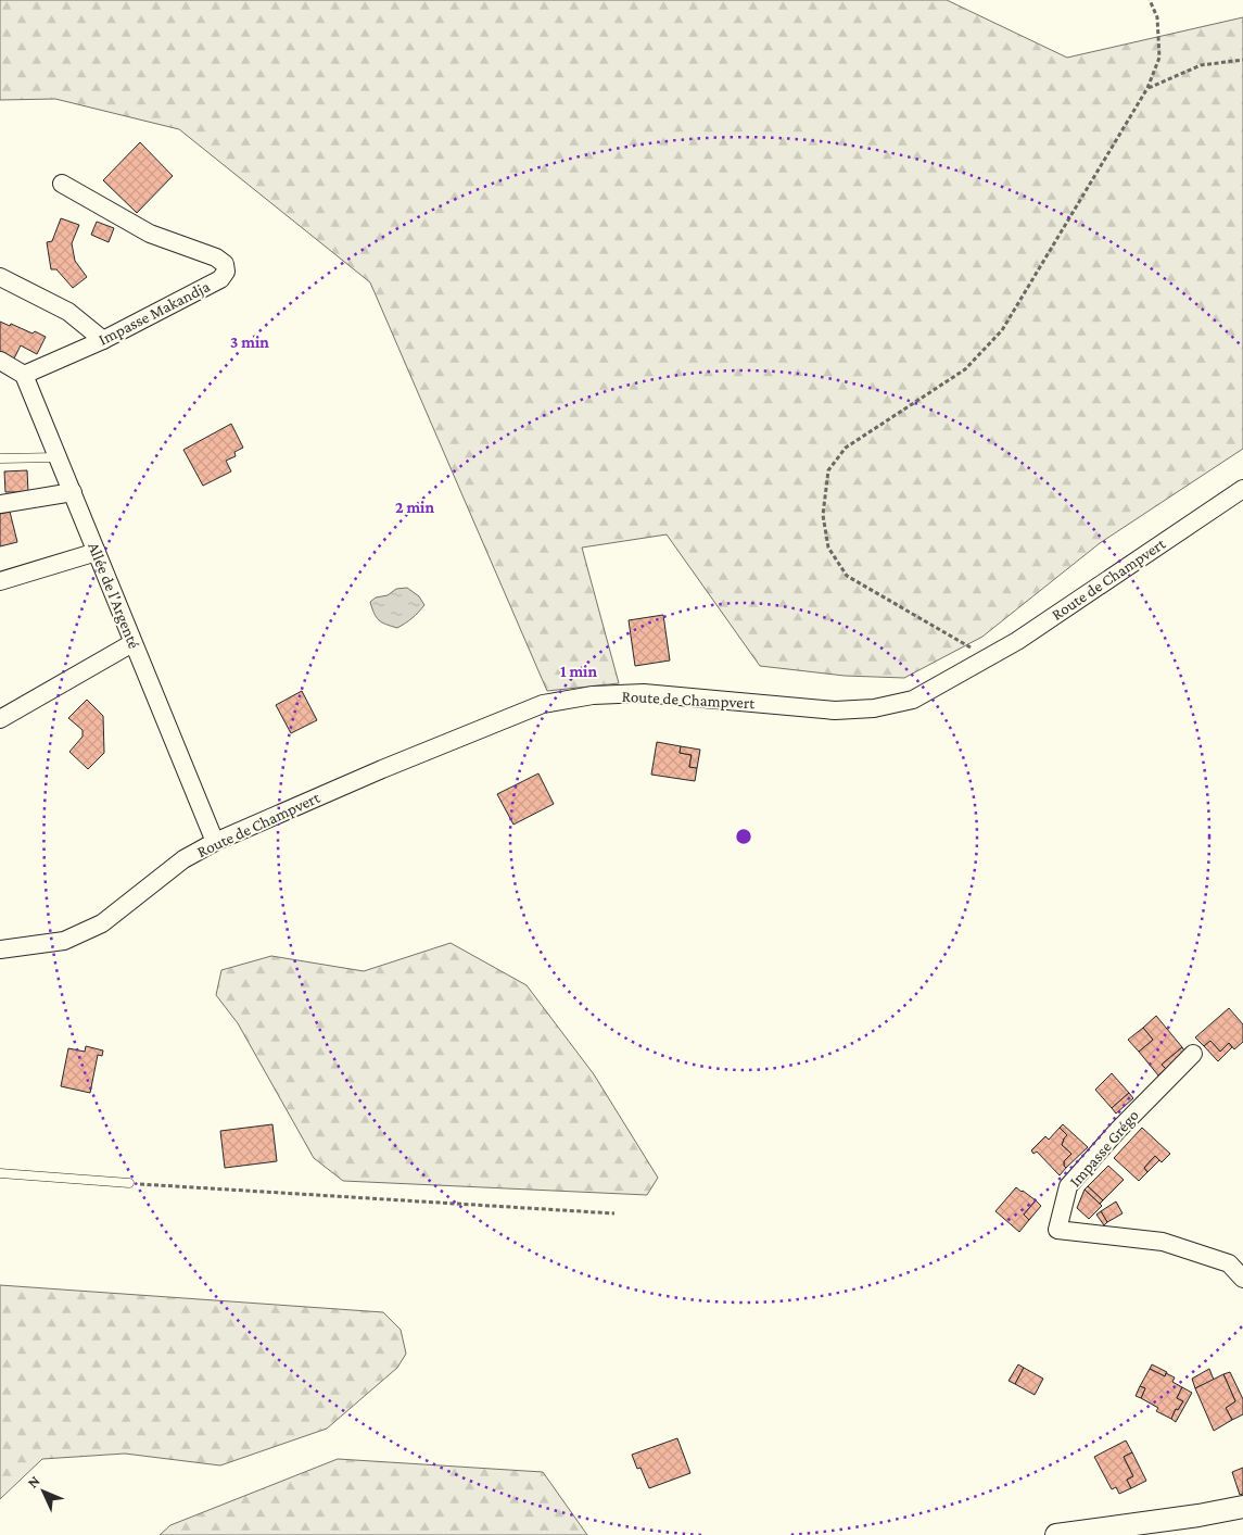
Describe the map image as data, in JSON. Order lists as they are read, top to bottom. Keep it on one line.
{"streets":{"street":["Impasse Makandja","Route de Champvert","Allée de l'Argenté","Impasse Grégo"]},"crossings":[["Impasse Makandja","Allée de l'Argenté"],["Route de Champvert","Allée de l'Argenté"]],"north":"top left","rings":["3 min","2 min","1 min"]}
